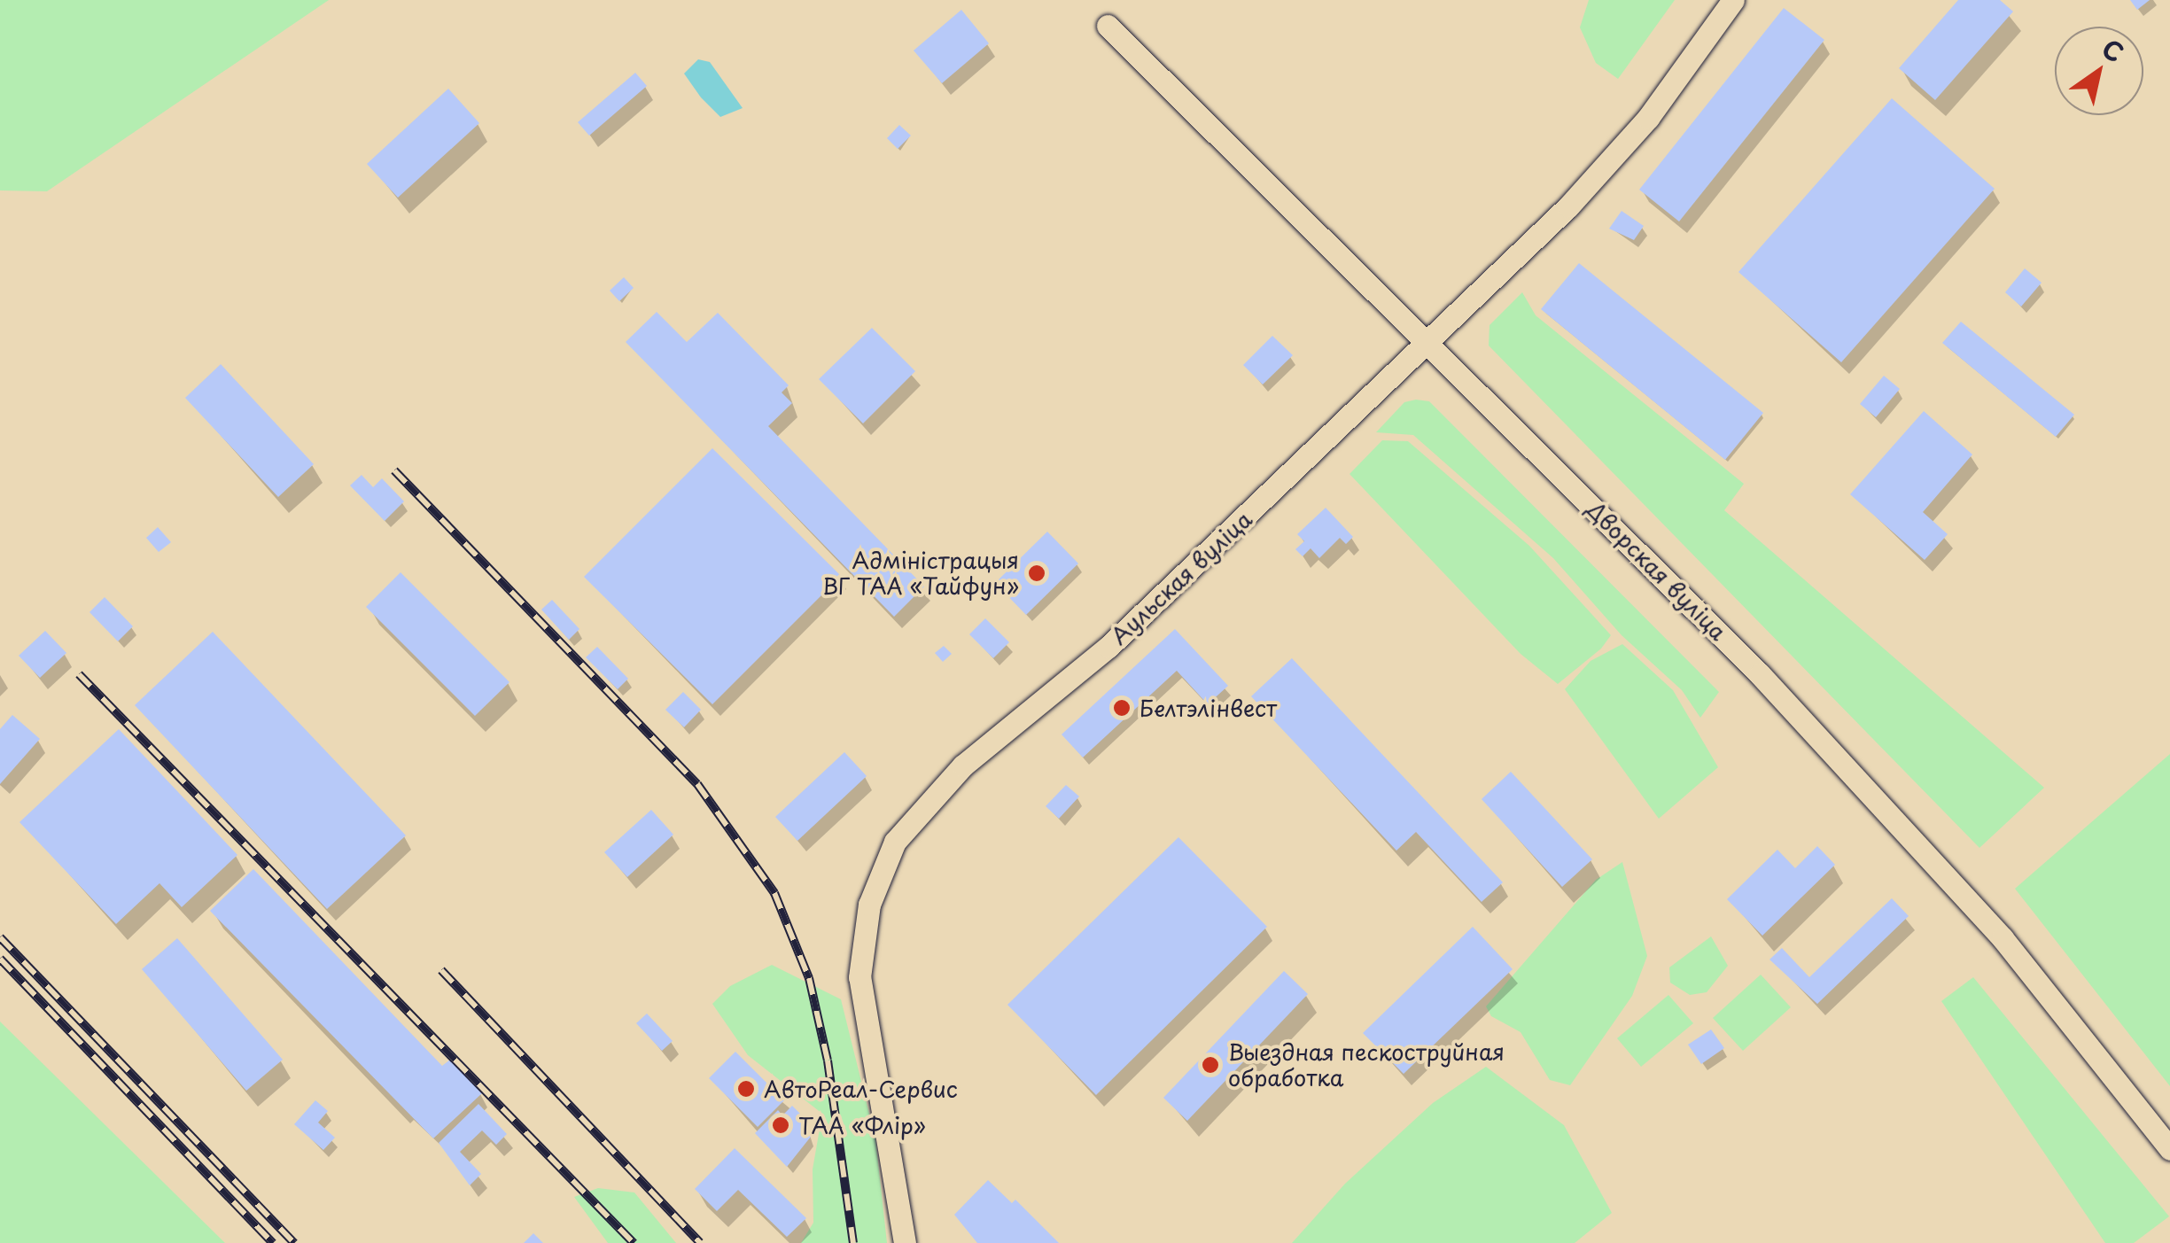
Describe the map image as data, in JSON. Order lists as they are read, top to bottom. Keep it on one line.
{"streets":{"street":["Дворская вуліца","Аульская вуліца"]},"crossings":[["Дворская вуліца","Аульская вуліца"]],"places":["Адміністрацыя ВГ ТАА «Тайфун»","Белтэлінвест","Выездная пескоструйная обработка","АвтоРеал-Сервис","ТАА «Флір»"],"north":"top right"}
